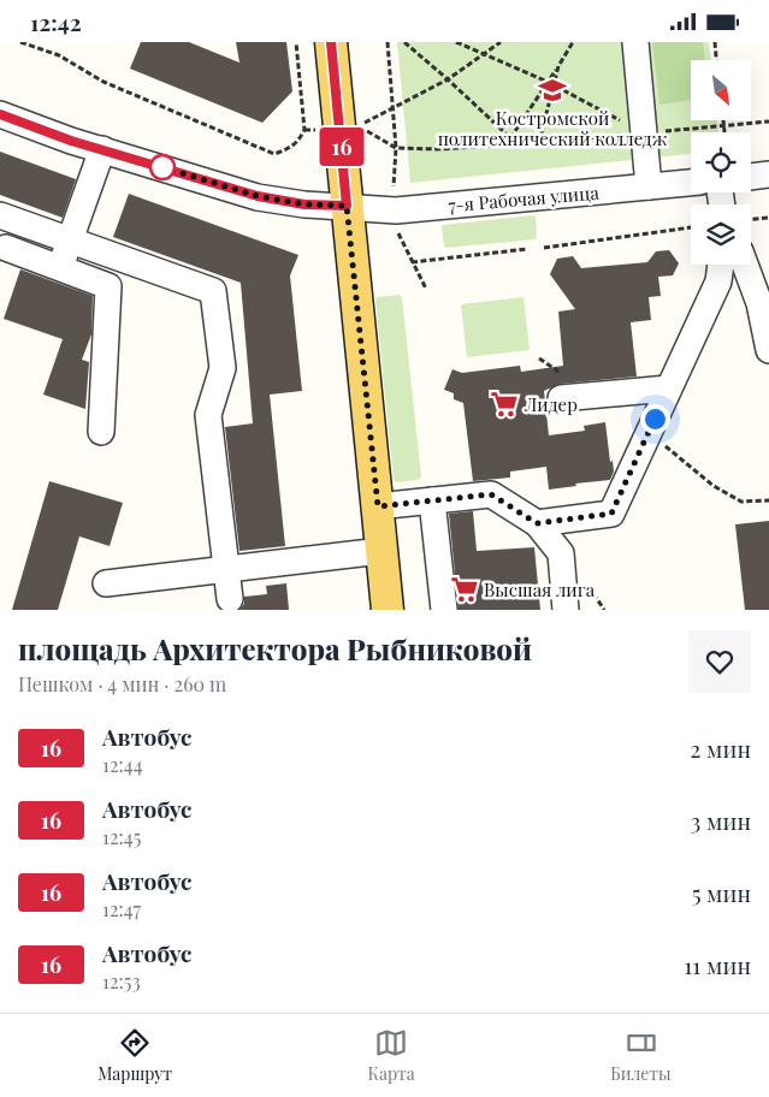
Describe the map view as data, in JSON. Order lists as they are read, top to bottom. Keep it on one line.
{"streets":{"street":["7-я Рабочая улица"]},"places":{"school or university":["Костромской политехнический колледж"],"supermarket":["Лидер","Высшая лига"]},"lines":["bus line 16"],"north":"bottom right","page":{"status":"12:42","on_map":"16","heading":["площадь Архитектора Рыбниковой","Пешком · 4 мин · 260 m"],"list":[{"mark":"16","name":"Автобус","note":"12:44","value":"2 мин"},{"mark":"16","name":"Автобус","note":"12:45","value":"3 мин"},{"mark":"16","name":"Автобус","note":"12:47","value":"5 мин"},{"mark":"16","name":"Автобус","note":"12:53","value":"11 мин"}],"tabs":["Маршрут","Карта","Билеты"]}}
